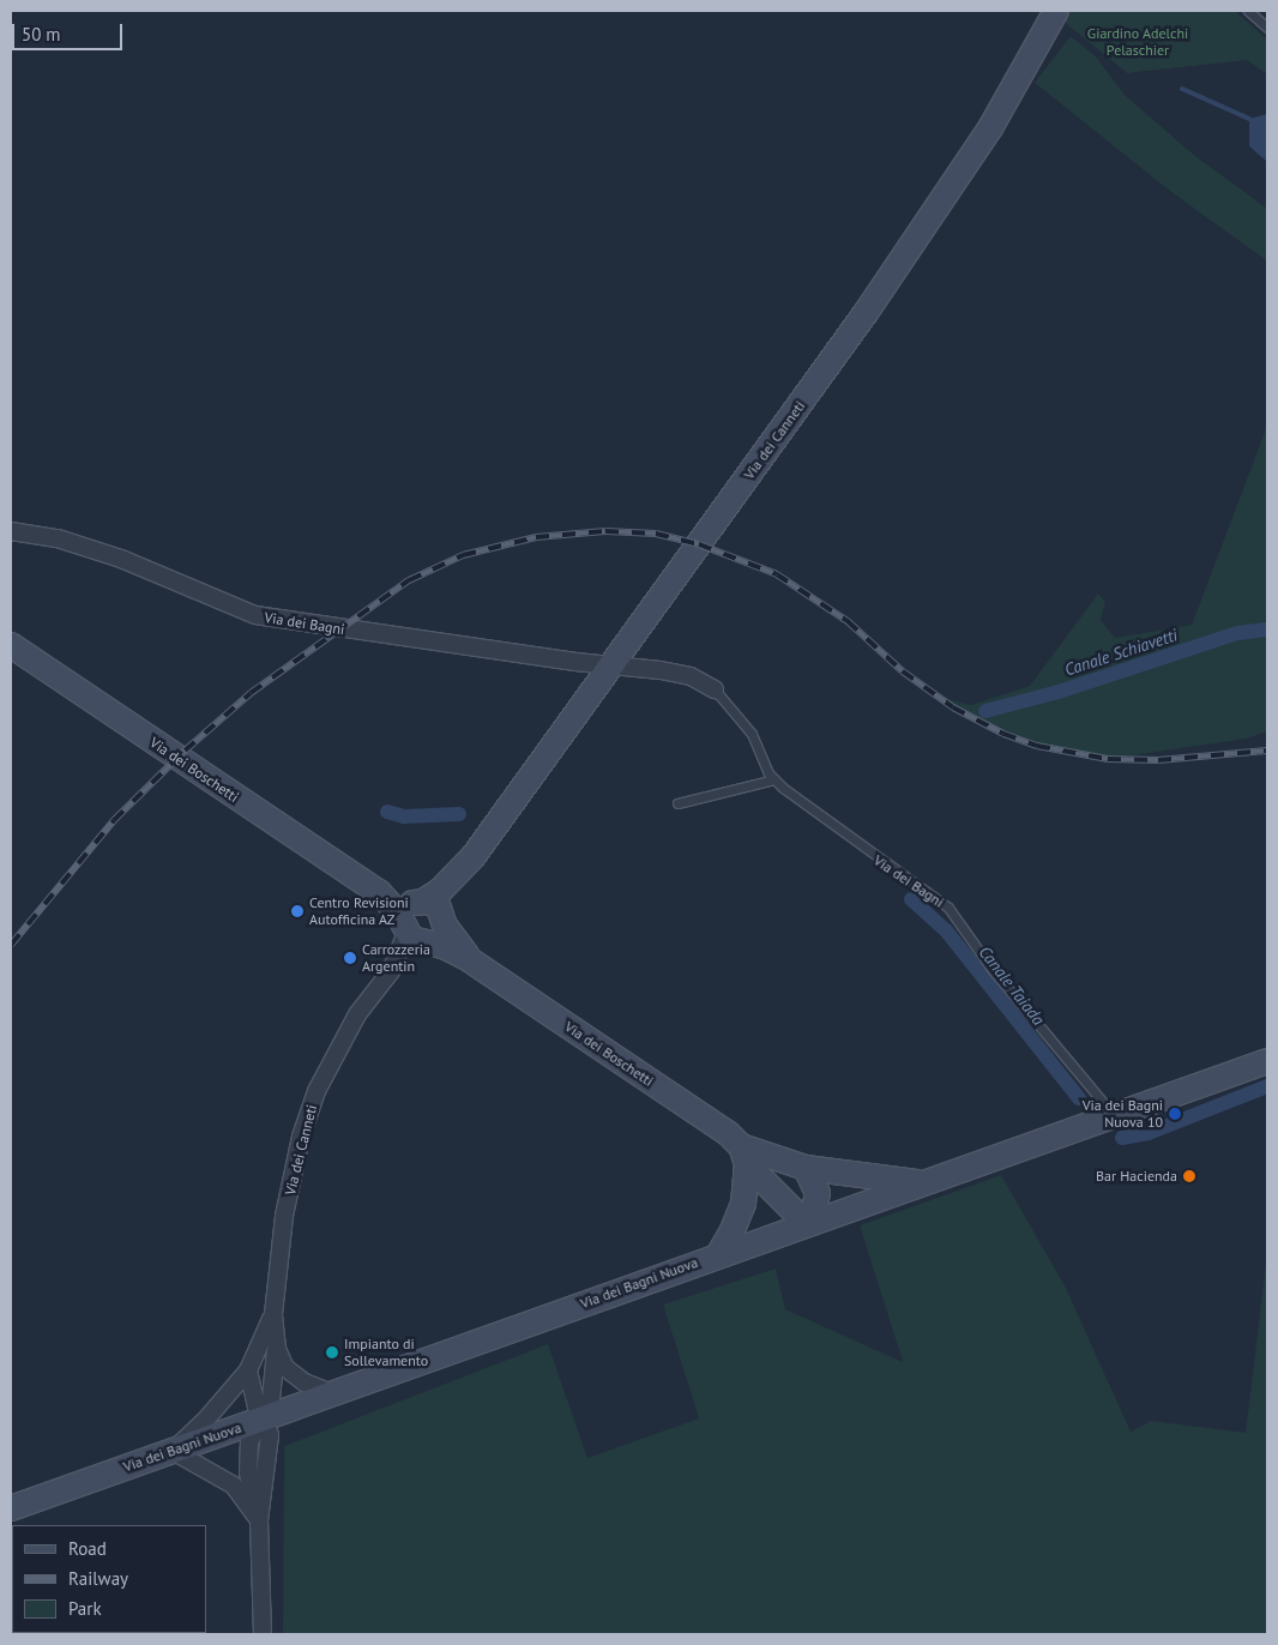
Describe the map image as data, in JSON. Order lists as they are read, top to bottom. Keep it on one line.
{"streets":{"street":["Via dei Canneti","Via dei Bagni","Via dei Boschetti","Via dei Bagni Nuova"]},"crossings":[["Via dei Canneti","Via dei Bagni"],["Via dei Canneti","Via dei Boschetti"],["Via dei Canneti","Via dei Bagni Nuova"],["Via dei Bagni","Via dei Bagni Nuova"],["Via dei Boschetti","Via dei Bagni Nuova"]],"water":["Canale Schiavetti","Canale Taiada"],"parks":["Giardino Adelchi Pelaschier"],"places":["Centro Revisioni Autofficina AZ","Carrozzeria Argentin","Via dei Bagni Nuova 10","Bar Hacienda","Impianto di Sollevamento"],"legend":["Road","Railway","Park"],"scale_bar":"50 m"}
